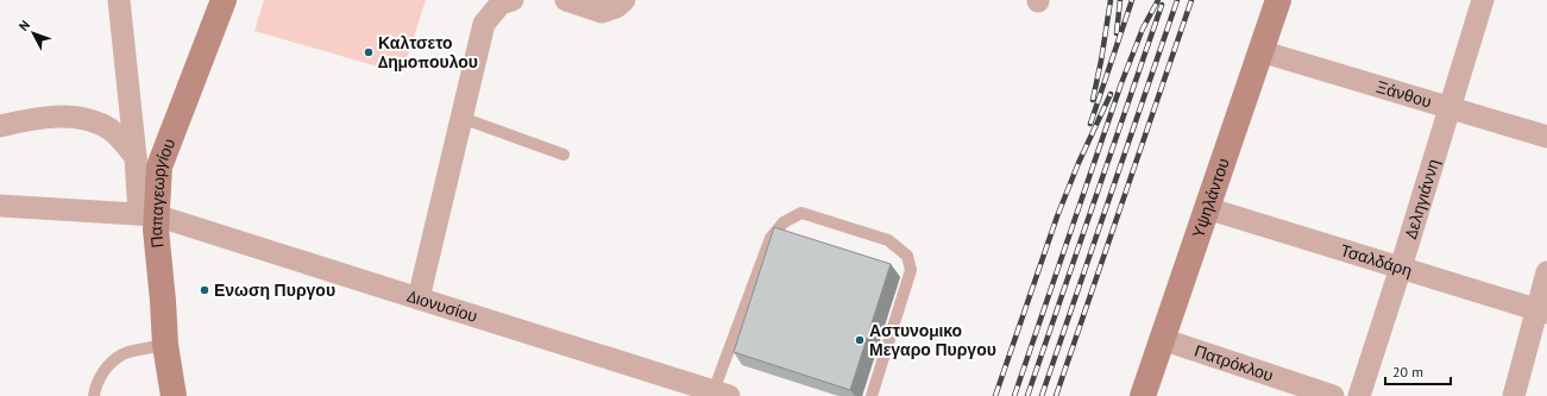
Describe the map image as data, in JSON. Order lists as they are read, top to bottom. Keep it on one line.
{"streets":{"street":["Ξάνθου","Παπαγεωργίου","Υψηλάντου","Δεληγιάννη","Τσαλδάρη","Διονυσίου","Πατρόκλου"]},"crossings":[["Ξάνθου","Υψηλάντου"],["Ξάνθου","Δεληγιάννη"],["Παπαγεωργίου","Διονυσίου"],["Υψηλάντου","Τσαλδάρη"],["Υψηλάντου","Πατρόκλου"],["Δεληγιάννη","Τσαλδάρη"]],"places":["Καλτσετο Δημοπουλου","Ενωση Πυργου","Αστυνομικο Μεγαρο Πυργου"],"scale_bar":"20 m","north":"top left"}
